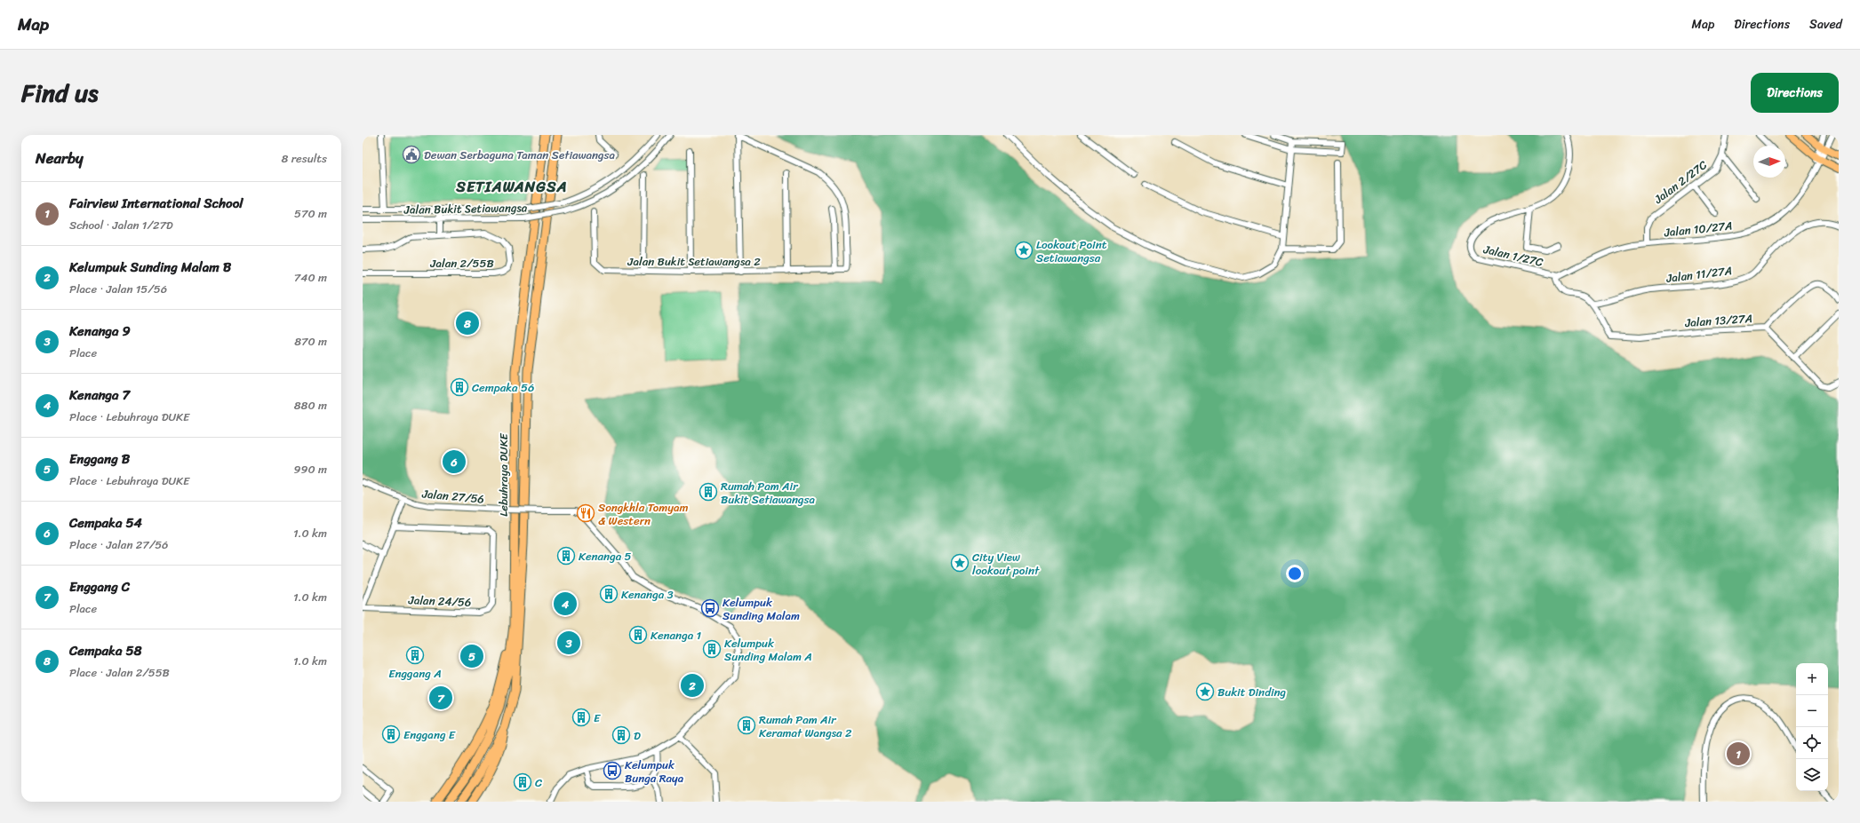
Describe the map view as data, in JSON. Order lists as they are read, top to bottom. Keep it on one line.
{"streets":{"highway":["Lebuhraya DUKE"],"street":["Jalan 2/27C","Jalan Bukit Setiawangsa","Jalan 10/27A","Jalan 1/27C","Jalan Bukit Setiawangsa 2","Jalan 2/55B","Jalan 11/27A","Jalan 13/27A","Jalan 27/56","Jalan 24/56"]},"crossings":[["Jalan 2/27C","Jalan 10/27A"],["Jalan 10/27A","Jalan 1/27C"],["Jalan 11/27A","Jalan 13/27A"]],"districts":["SETIAWANGSA"],"places":{"public building":["Dewan Serbaguna Taman Setiawangsa"],"place":["Lookout Point Setiawangsa","City View lookout point","Bukit Dinding"],"building":["Cempaka 56","Rumah Pam Air Bukit Setiawangsa","Kenanga 5","Kenanga 3","Kenanga 1","Kelumpuk Sunding Malam A","Enggang A","E","Rumah Pam Air Keramat Wangsa 2","Enggang E","D","C"],"restaurant":["Songkhla Tomyam & Western"],"bus stop":["Kelumpuk Sunding Malam","Kelumpuk Bunga Raya"]},"north":"right","page":{"header":"Map","nav":["Map","Directions","Saved"],"title":"Find us","buttons":"Directions","heading":["Nearby","8 results"],"list":[{"mark":"1","name":"Fairview International School","note":"School · Jalan 1/27D","value":"570 m"},{"mark":"2","name":"Kelumpuk Sunding Malam B","note":"Place · Jalan 15/56","value":"740 m"},{"mark":"3","name":"Kenanga 9","note":"Place","value":"870 m"},{"mark":"4","name":"Kenanga 7","note":"Place · Lebuhraya DUKE","value":"880 m"},{"mark":"5","name":"Enggang B","note":"Place · Lebuhraya DUKE","value":"990 m"},{"mark":"6","name":"Cempaka 54","note":"Place · Jalan 27/56","value":"1.0 km"},{"mark":"7","name":"Enggang C","note":"Place","value":"1.0 km"},{"mark":"8","name":"Cempaka 58","note":"Place · Jalan 2/55B","value":"1.0 km"}],"pins":["8","6","4","3","5","2","7","1"],"map_buttons":["+","−"]}}
